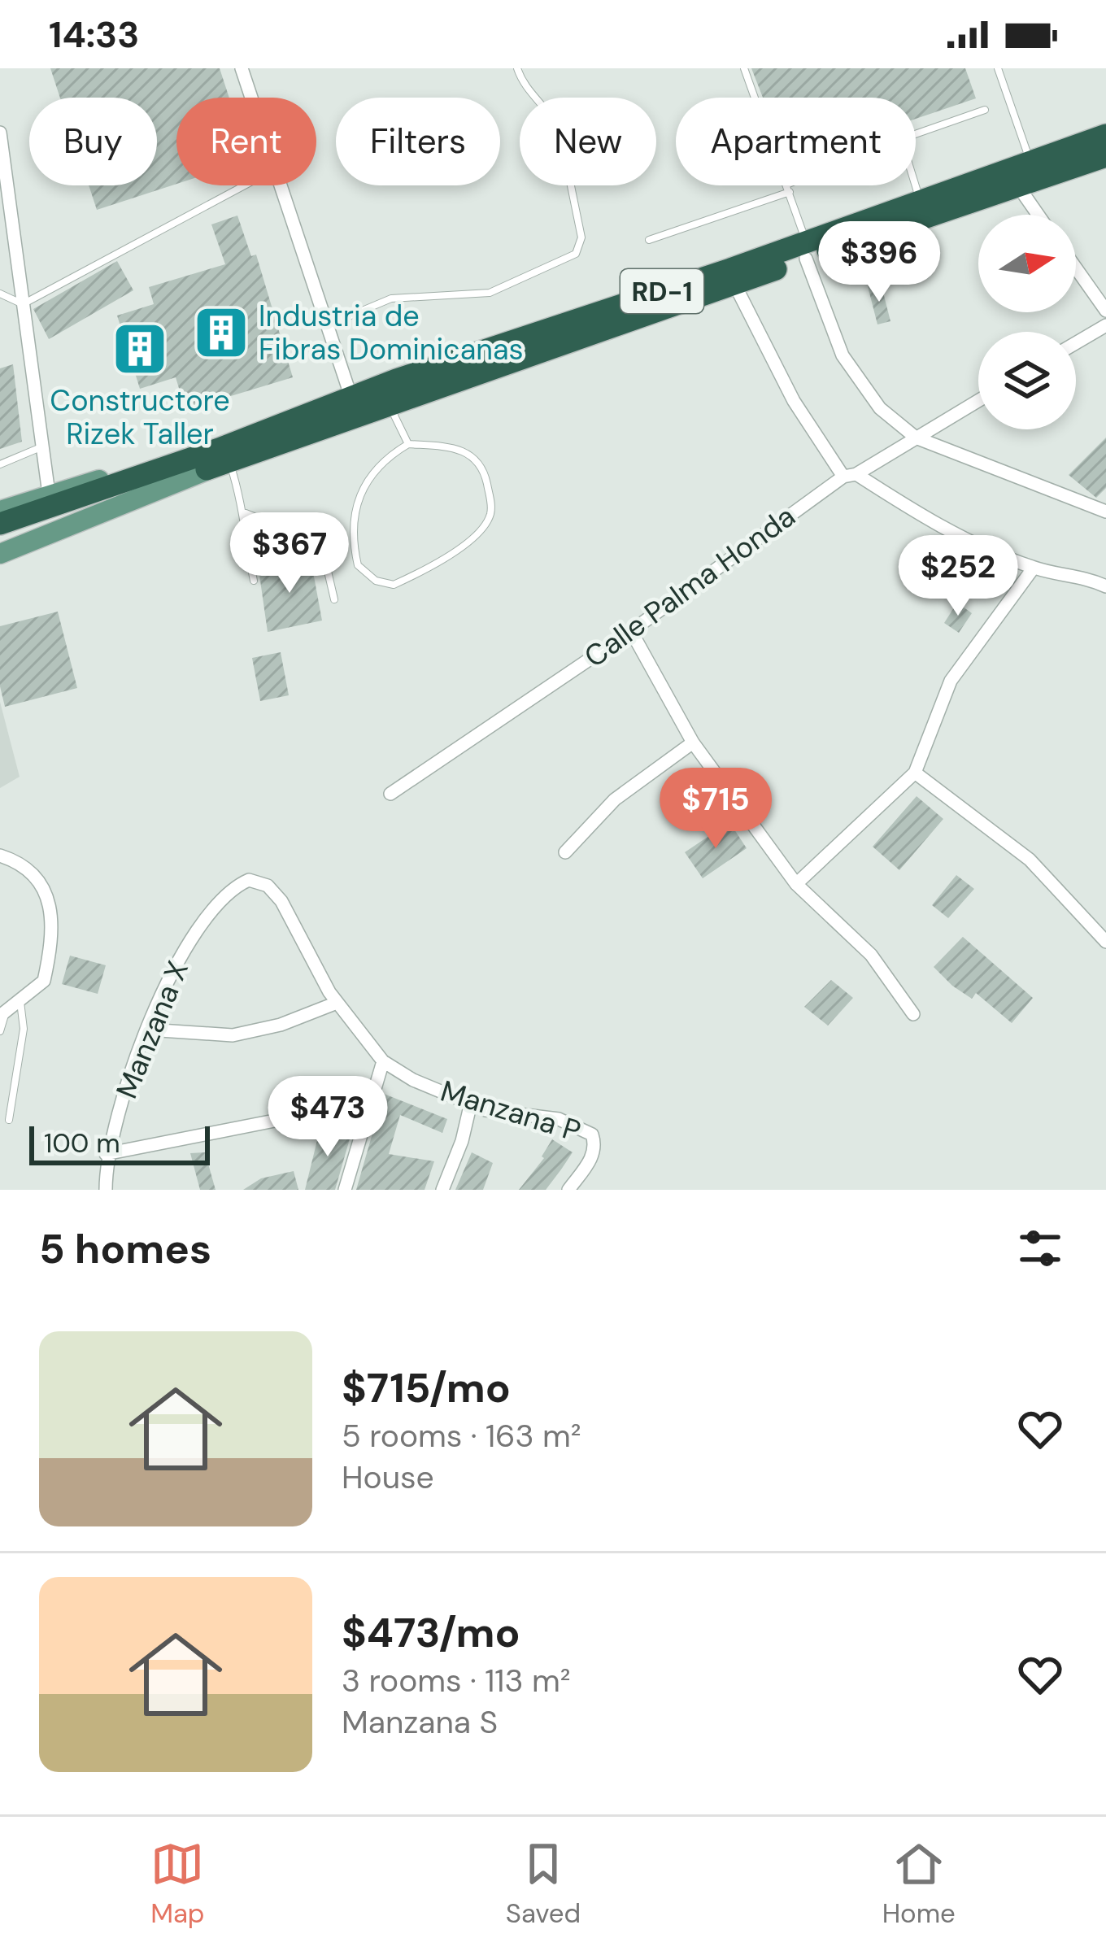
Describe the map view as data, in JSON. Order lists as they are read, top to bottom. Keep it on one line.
{"streets":{"highway":["RD-1"],"street":["Calle Palma Honda","Manzana X","Manzana P"]},"crossings":[["Manzana X","Manzana P"]],"places":{"building":["Industria de Fibras Dominicanas","Constructore Rizek Taller"]},"scale_bar":"100 m","north":"right","page":{"status":"14:33","chip":["Buy","Rent","Filters","New","Apartment"],"price":["$396","$367","$252","$715","$473"],"scale":"100 m","heading":"5 homes","list":[{"name":"$715/mo","note":"5 rooms · 163 m² · House"},{"name":"$473/mo","note":"3 rooms · 113 m² · Manzana S"}],"tabs":["Map","Saved","Home"]}}
